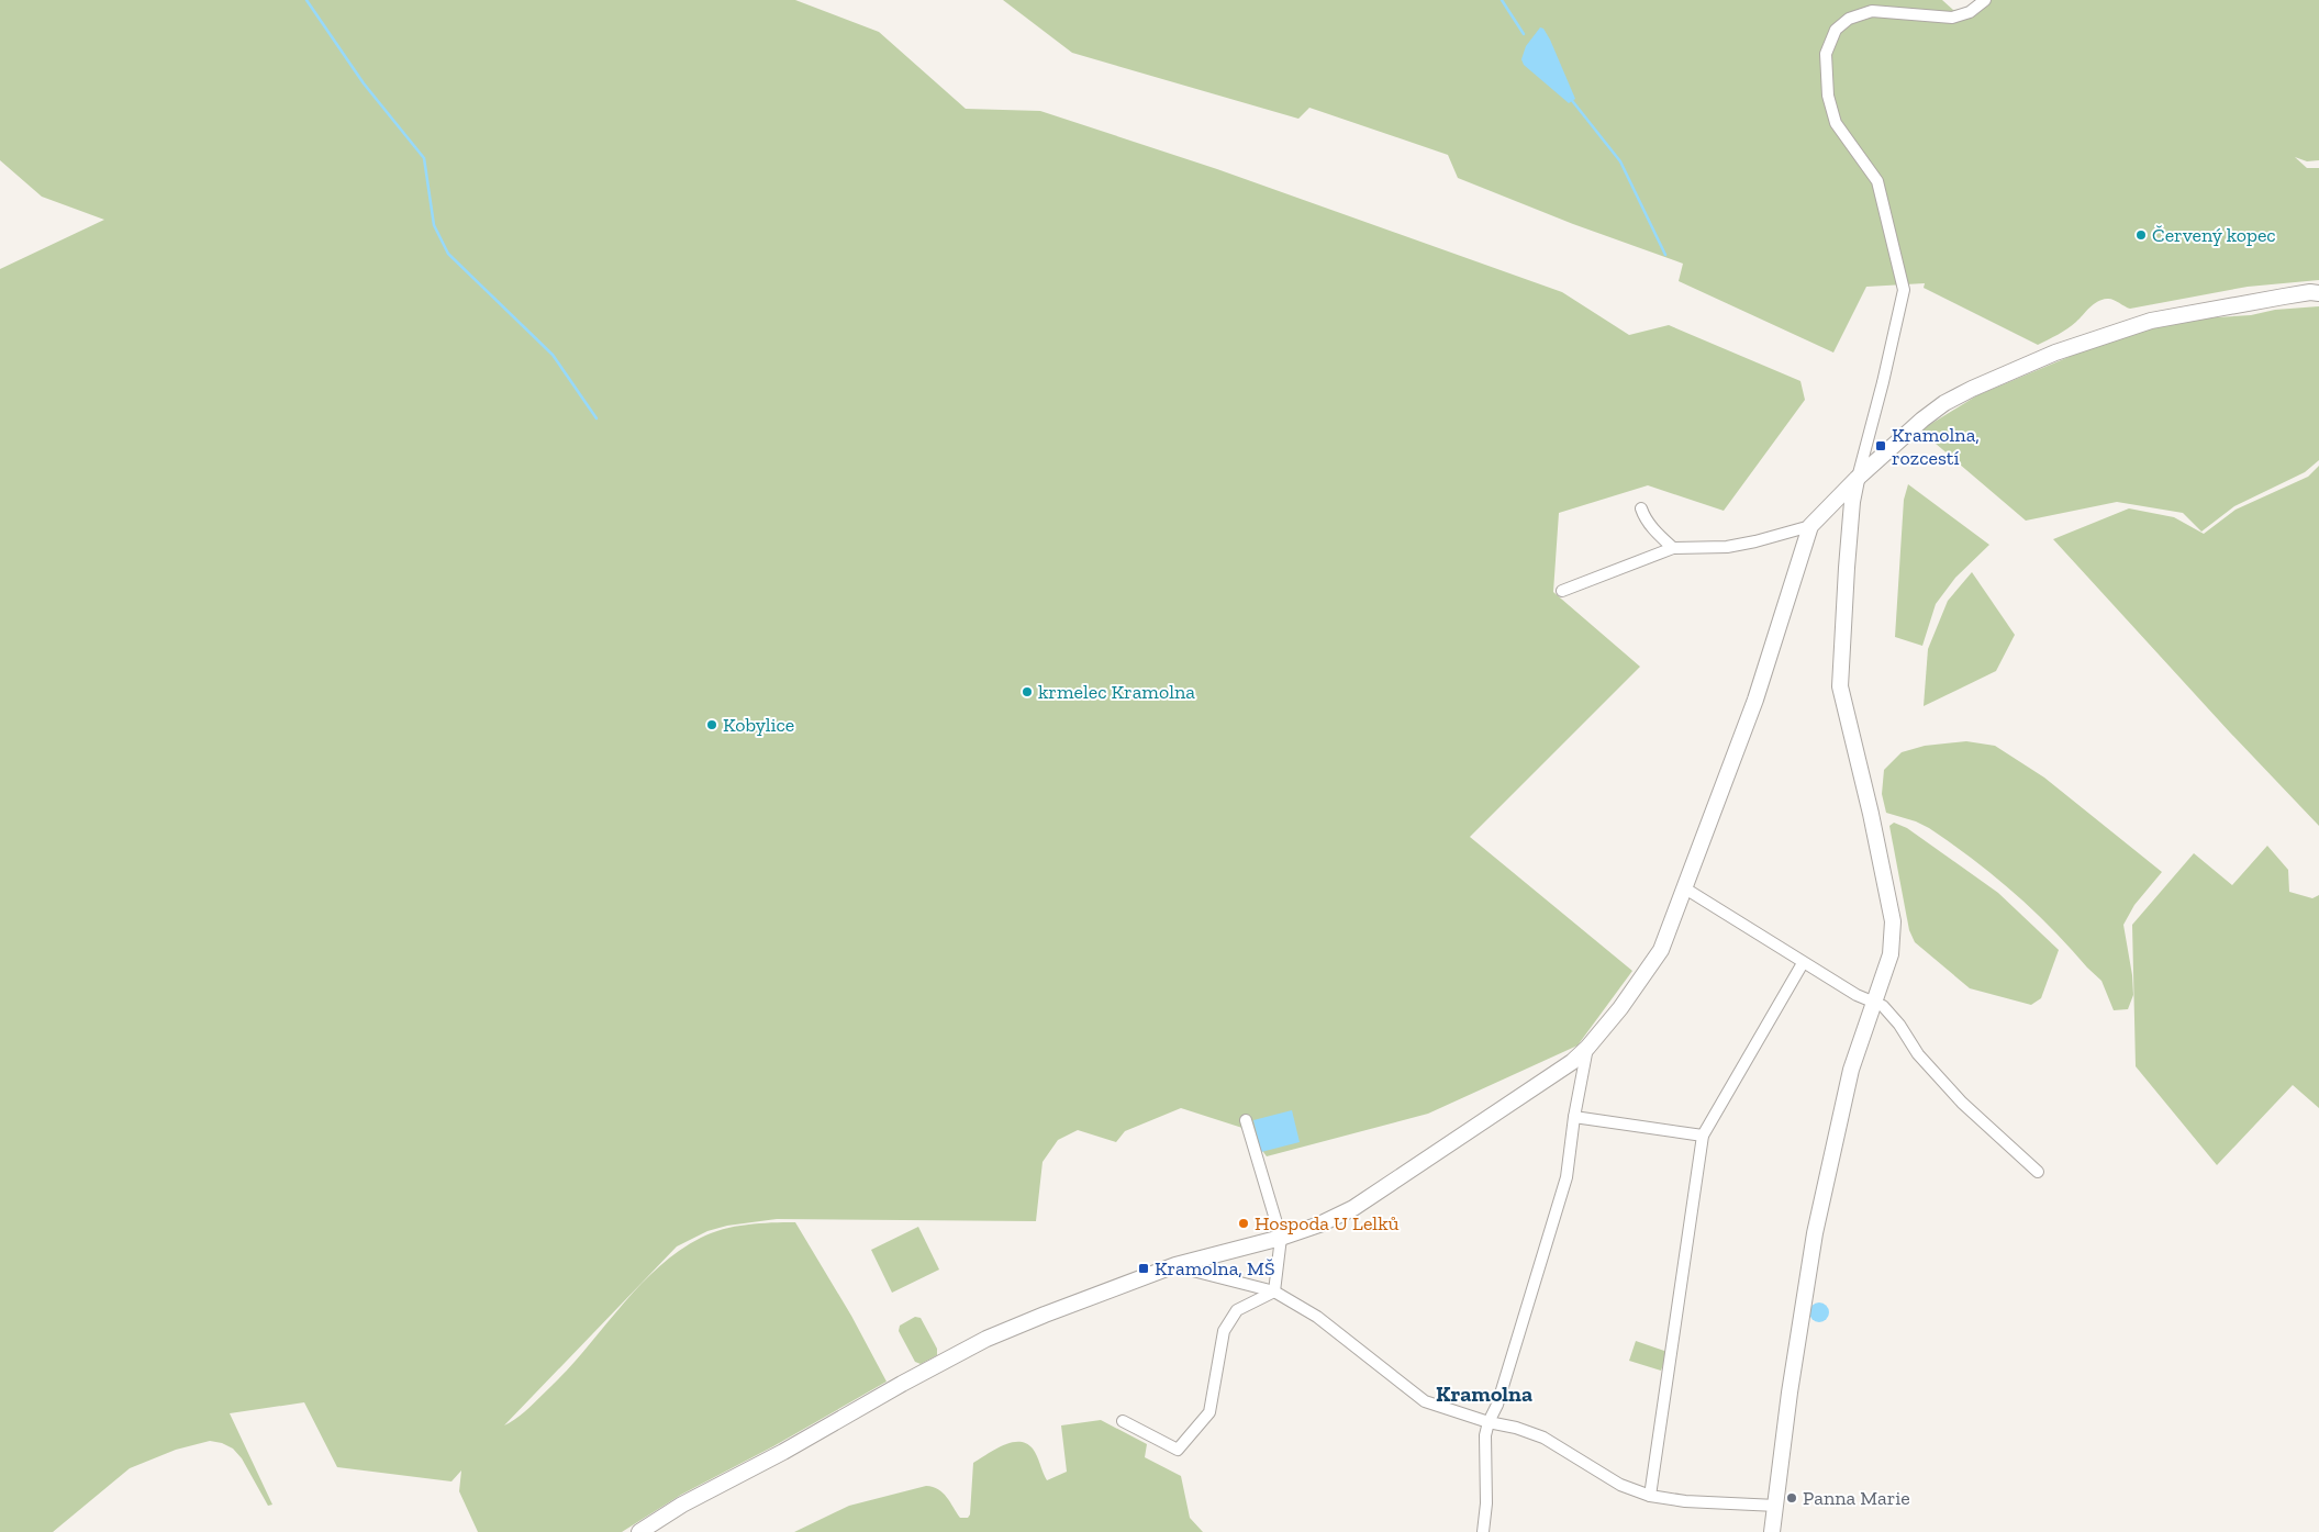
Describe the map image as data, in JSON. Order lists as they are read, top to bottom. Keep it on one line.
{"districts":["Kramolna"],"places":{"other":["Červený kopec","krmelec Kramolna","Kobylice","Hospoda U Lelků","Panna Marie"],"transit":["Kramolna, rozcestí","Kramolna, MŠ"]}}
